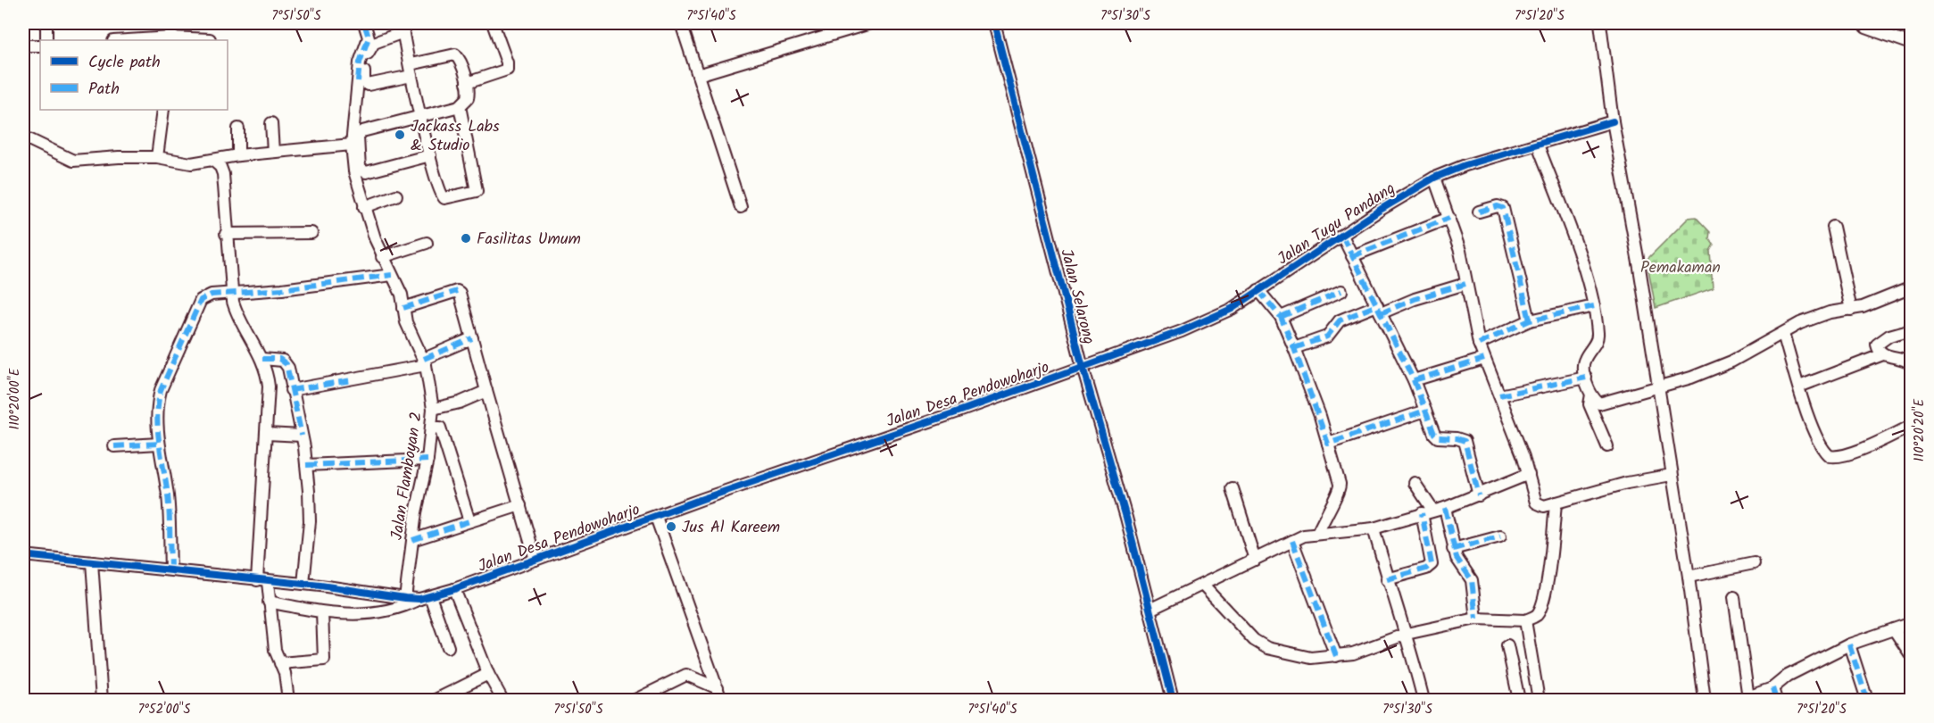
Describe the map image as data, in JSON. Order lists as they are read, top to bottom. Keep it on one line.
{"streets":{"street":["Jalan Tugu Pandang","Jalan Selarong","Jalan Desa Pendowoharjo","Jalan Flamboyan 2"]},"crossings":[["Jalan Tugu Pandang","Jalan Selarong"],["Jalan Tugu Pandang","Jalan Desa Pendowoharjo"],["Jalan Selarong","Jalan Desa Pendowoharjo"],["Jalan Desa Pendowoharjo","Jalan Flamboyan 2"]],"parks":["Pemakaman"],"places":["Jackass Labs & Studio","Fasilitas Umum","Jus Al Kareem"],"legend":["Cycle path","Path"],"coordinates":["7°51'50\"S","7°51'40\"S","7°51'30\"S","7°51'20\"S","110°20'00\"E","110°20'20\"E","7°52'00\"S"]}
